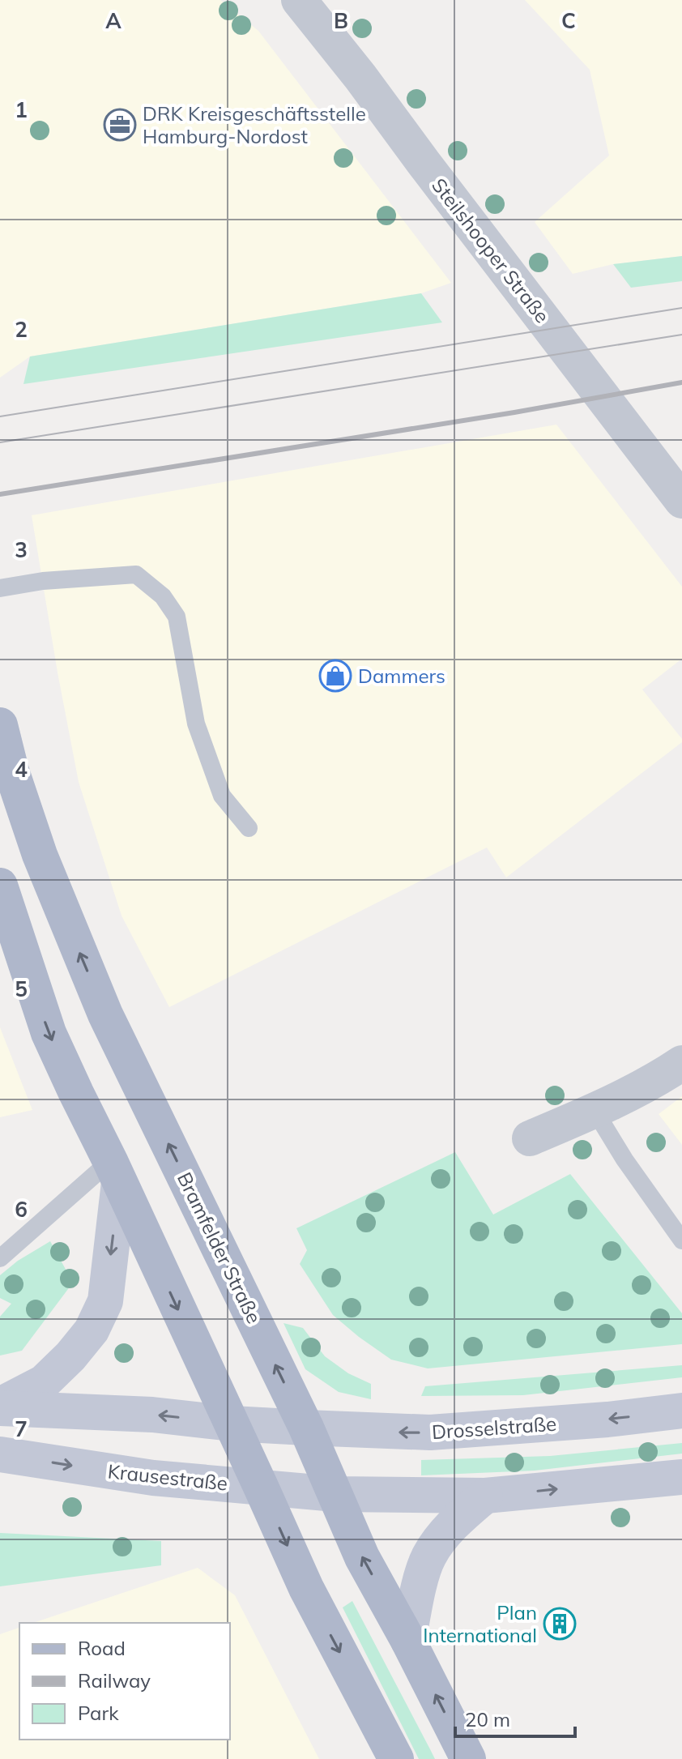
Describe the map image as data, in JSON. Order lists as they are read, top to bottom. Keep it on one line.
{"streets":{"main road":["Bramfelder Straße","Drosselstraße","Krausestraße"],"street":["Steilshooper Straße"]},"crossings":[["Bramfelder Straße","Drosselstraße"],["Bramfelder Straße","Krausestraße"]],"places":{"office":["DRK Kreisgeschäftsstelle Hamburg-Nordost"],"shop":["Dammers"],"building":["Plan International"]},"legend":["Road","Railway","Park"],"scale_bar":"20 m","grid":{"columns":["A","B","C"],"rows":["1","2","3","4","5","6","7"]}}
